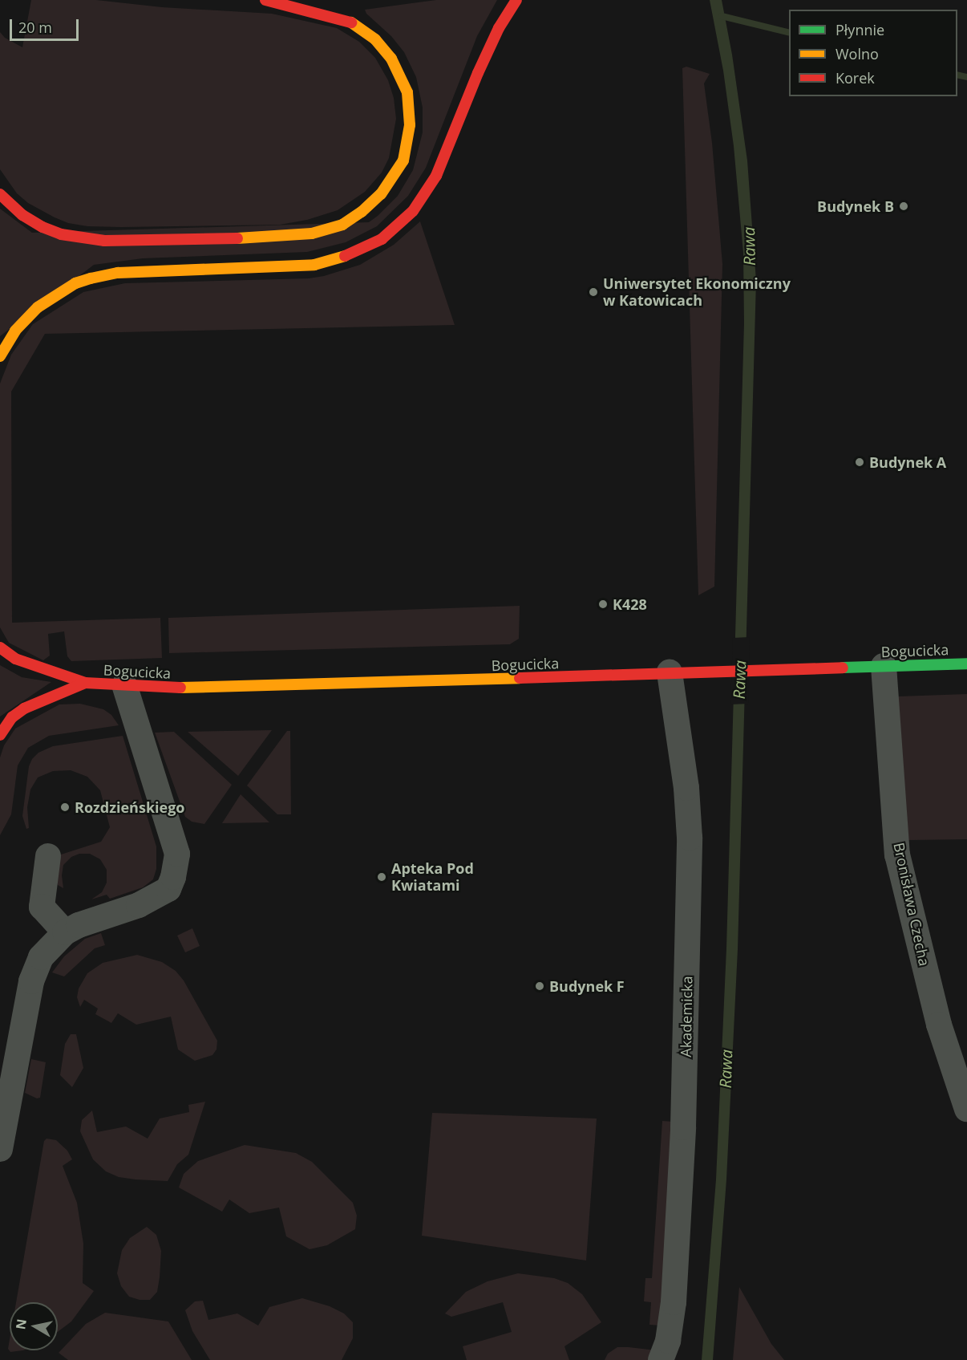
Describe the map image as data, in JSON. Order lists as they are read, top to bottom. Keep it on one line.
{"streets":{"main road":["Bogucicka"],"street":["Bronisława Czecha","Akademicka"]},"crossings":[["Bogucicka","Bronisława Czecha"],["Bogucicka","Akademicka"]],"water":["Rawa"],"places":["Budynek B","Uniwersytet Ekonomiczny w Katowicach","Budynek A","K428","Rozdzieńskiego","Apteka Pod Kwiatami","Budynek F"],"legend":["Płynnie","Wolno","Korek"],"scale_bar":"20 m","north":"left"}
